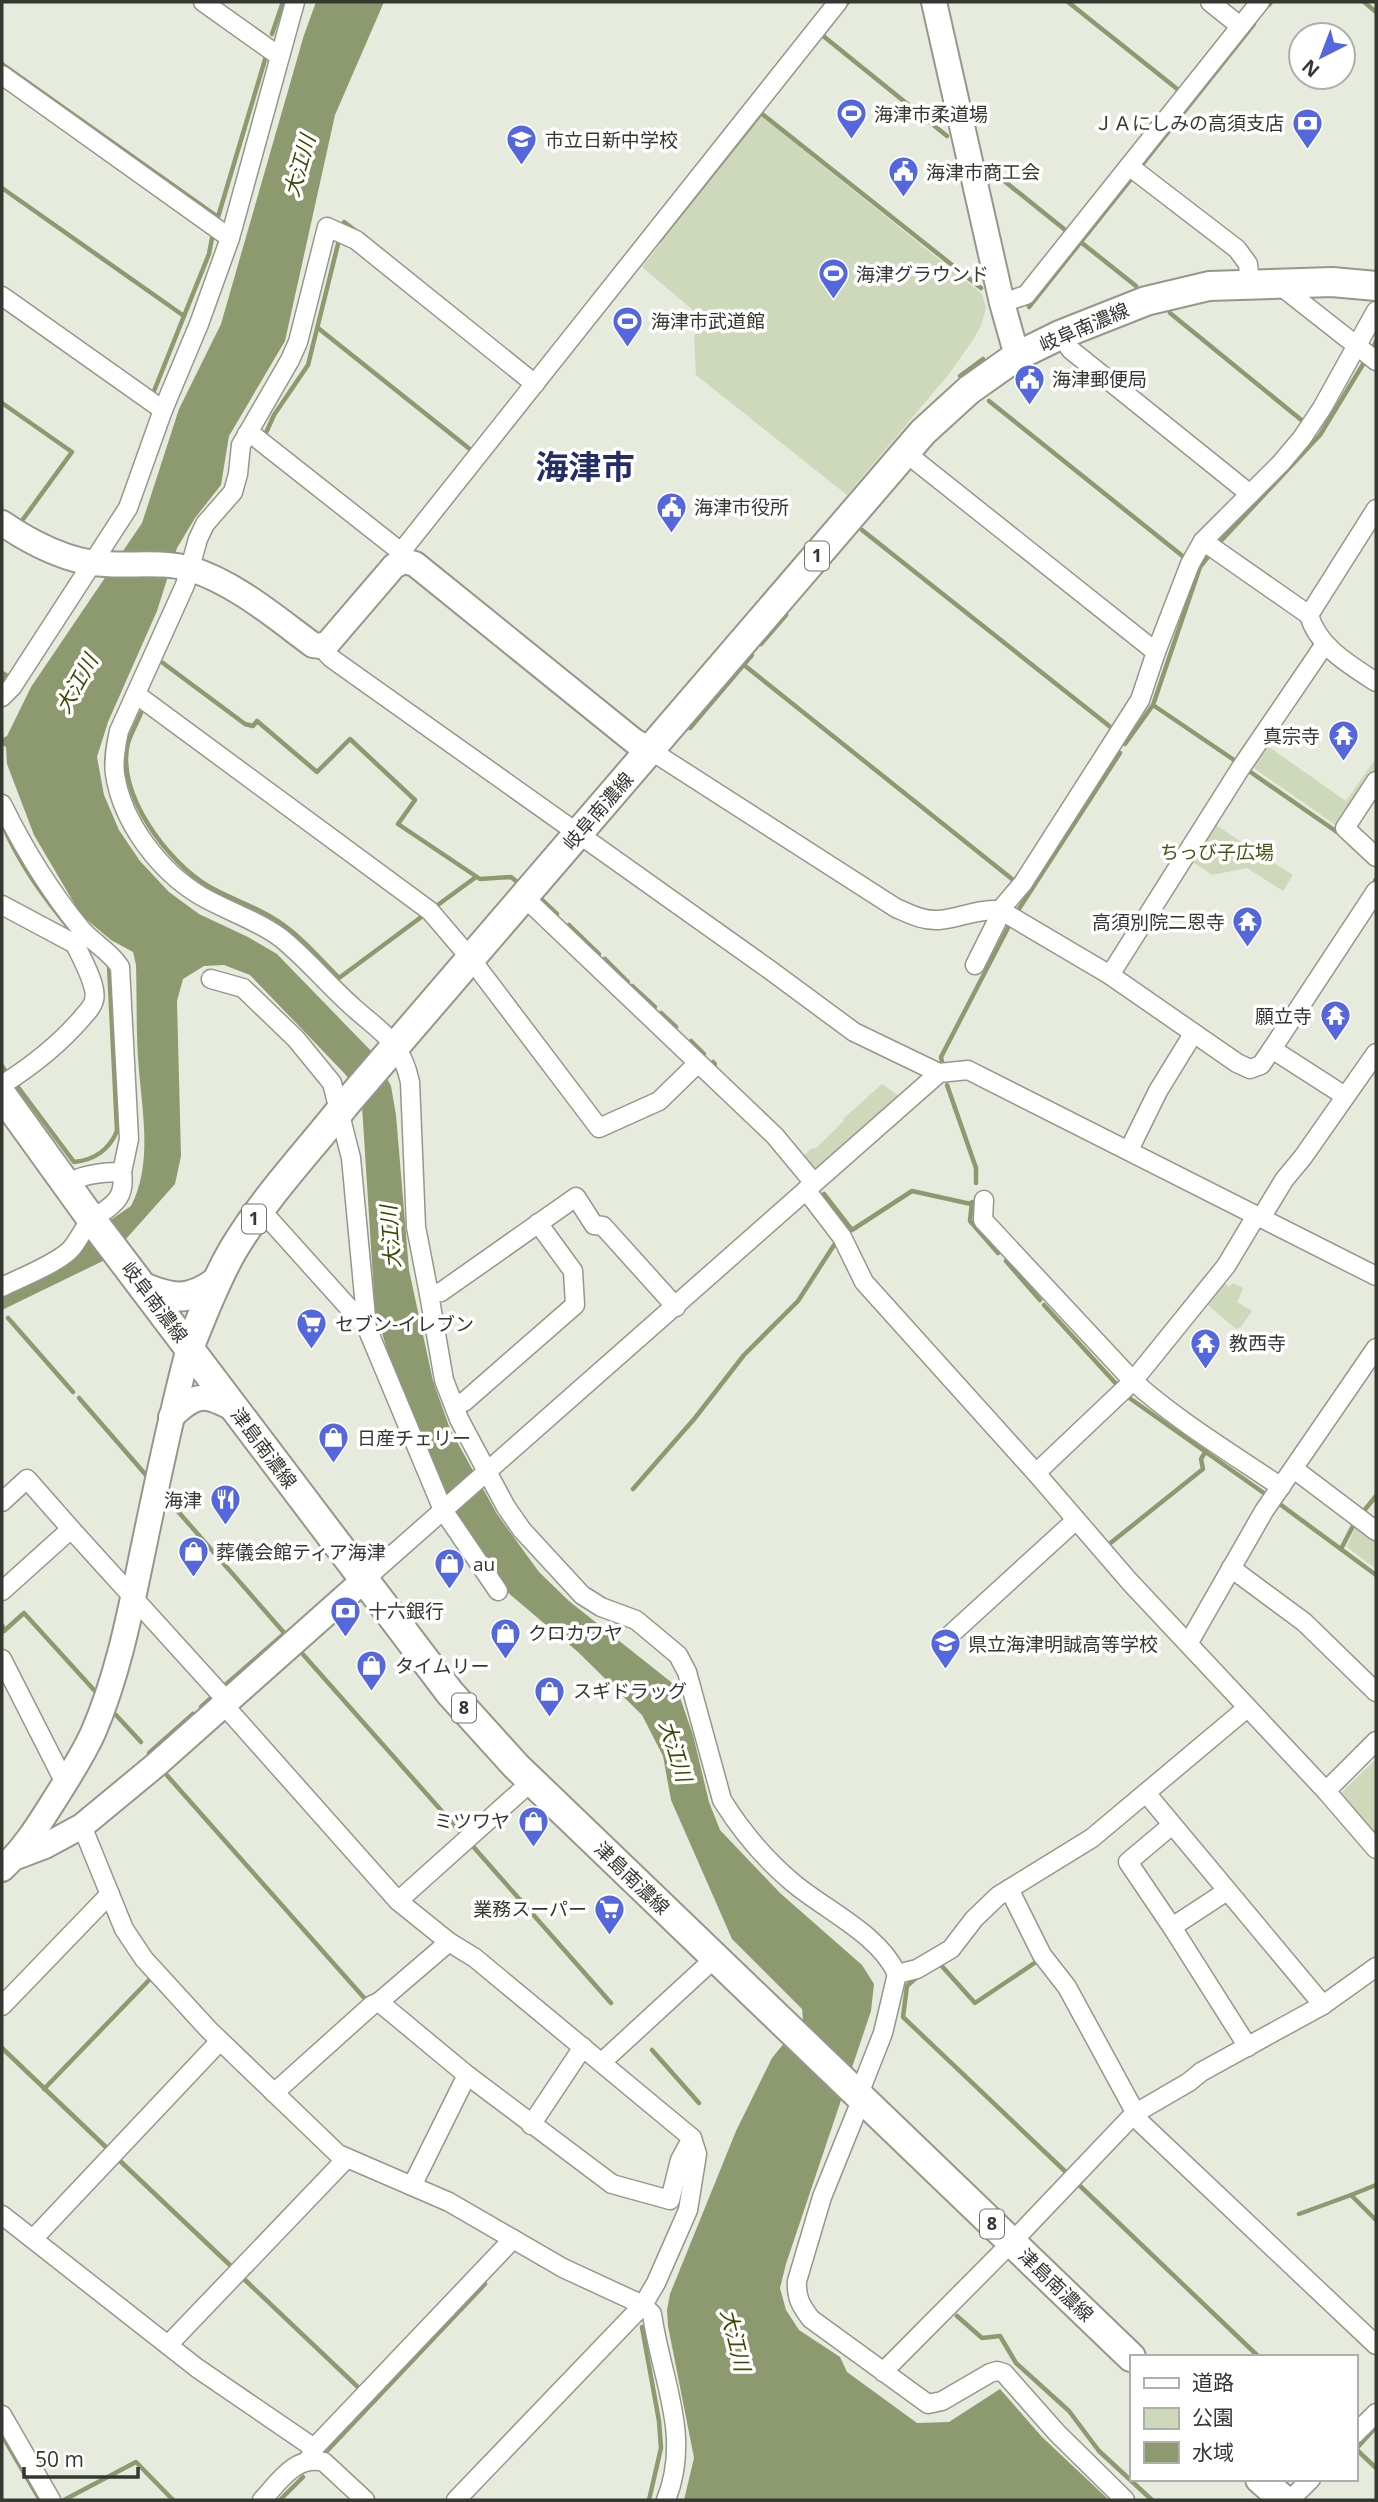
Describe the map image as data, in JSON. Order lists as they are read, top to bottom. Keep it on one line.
{"streets":{"main road":["岐阜南濃線","1","津島南濃線","8"]},"crossings":[["岐阜南濃線","津島南濃線"]],"districts":["海津市"],"water":["大江川"],"parks":["ちっび子広場"],"places":{"sports":["海津市柔道場","海津グラウンド","海津市武道館"],"bank":["ＪＡにしみの高須支店","十六銀行"],"school or university":["市立日新中学校","県立海津明誠高等学校"],"public building":["海津市商工会","海津郵便局","海津市役所"],"temple":["真宗寺","高須別院二恩寺","願立寺","教西寺"],"supermarket":["セブン-イレブン","業務スーパー"],"shop":["日産チェリー","葬儀会館ティア海津","au","クロカワヤ","タイムリー","スギドラッグ","ミツワヤ"],"restaurant":["海津"]},"legend":["道路","公園","水域"],"scale_bar":"50 m","north":"bottom left"}
